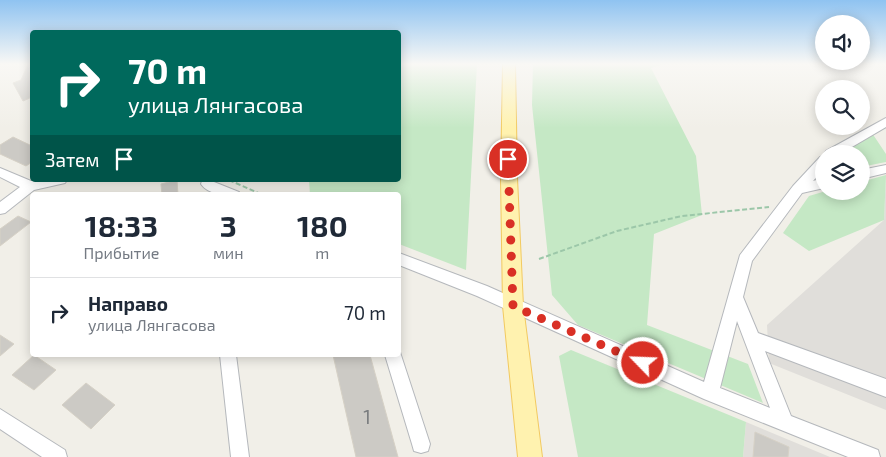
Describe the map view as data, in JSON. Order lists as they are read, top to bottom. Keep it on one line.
{"house_numbers":["1"],"page":{"turn":["70 m","улица Лянгасова"],"then":"Затем","eta":["18:33","Прибытие","3","мин","180","m"],"list":[{"name":"Направо","note":"улица Лянгасова","value":"70 m"}]}}
